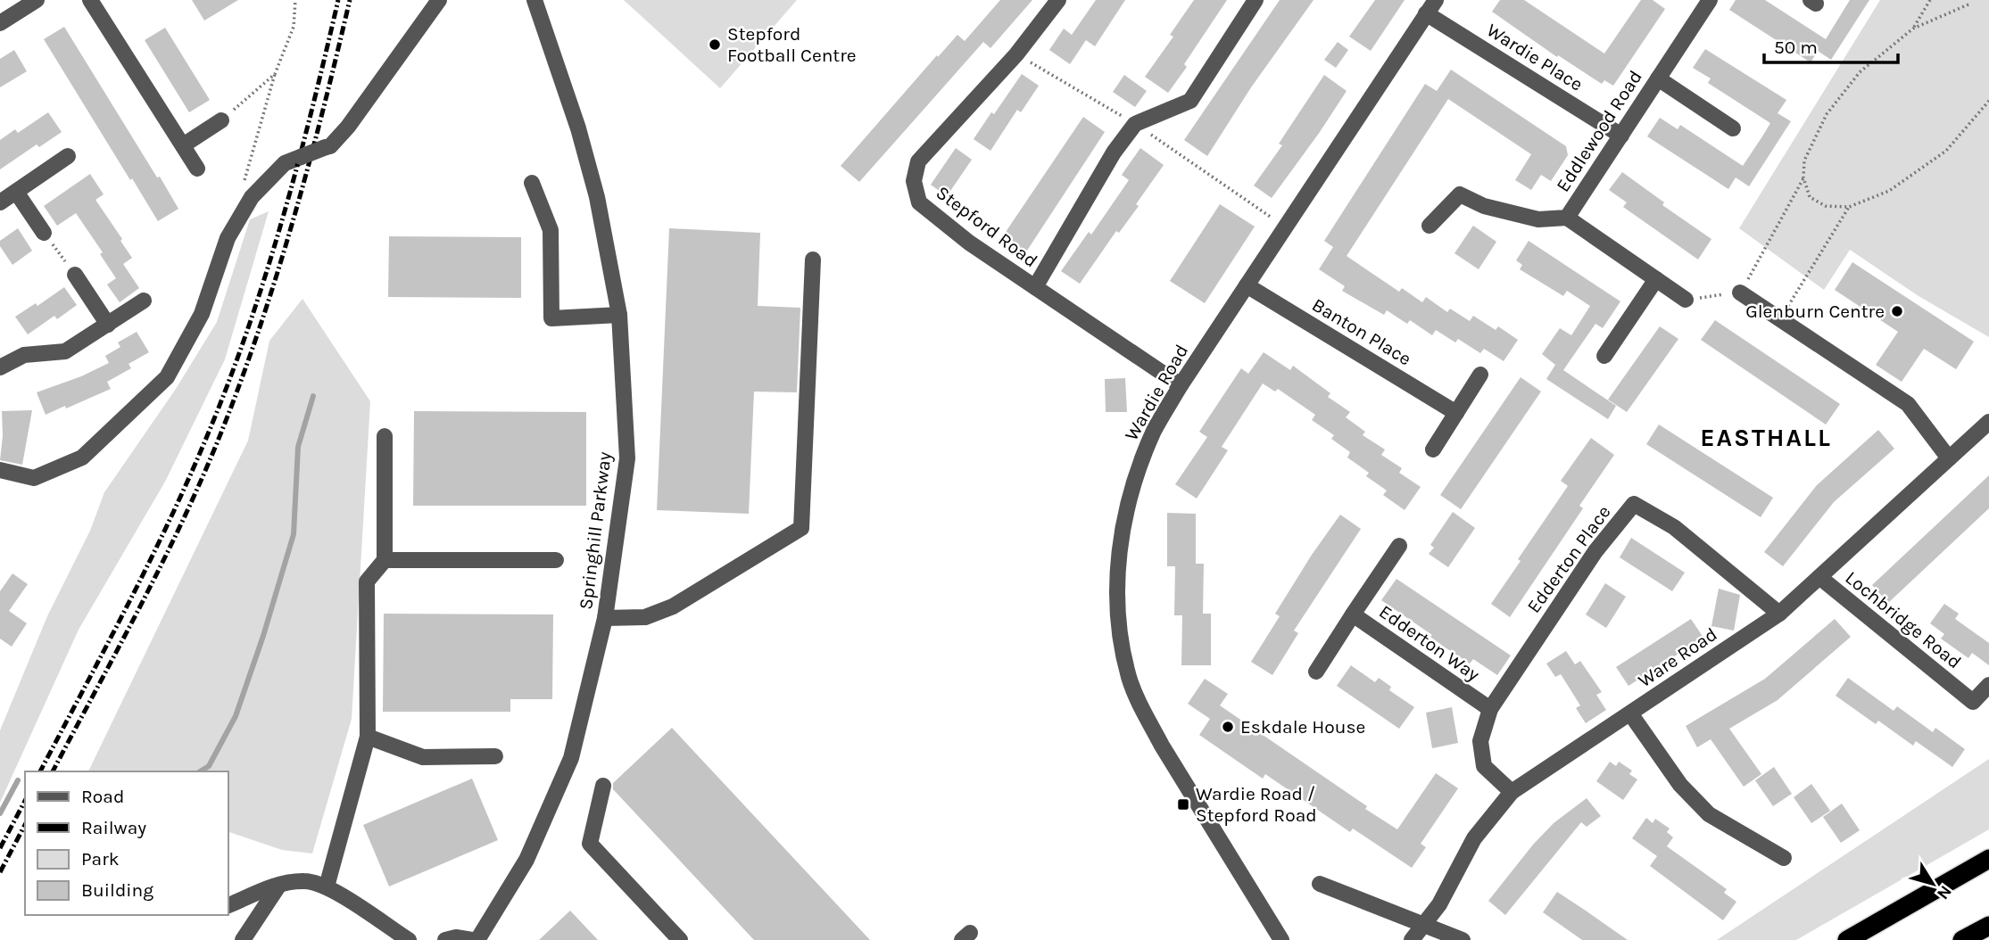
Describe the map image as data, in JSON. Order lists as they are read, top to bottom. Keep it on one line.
{"streets":{"street":["Wardie Place","Eddlewood Road","Stepford Road","Banton Place","Wardie Road","Springhill Parkway","Edderton Place","Lochbridge Road","Edderton Way","Ware Road"]},"crossings":[["Wardie Place","Eddlewood Road"],["Wardie Place","Wardie Road"],["Stepford Road","Wardie Road"],["Banton Place","Wardie Road"],["Edderton Place","Edderton Way"],["Edderton Place","Ware Road"],["Lochbridge Road","Ware Road"]],"districts":["EASTHALL"],"places":{"other":["Stepford Football Centre","Glenburn Centre","Eskdale House"],"transit":["Wardie Road / Stepford Road"]},"legend":["Road","Railway","Park","Building"],"scale_bar":"50 m","north":"bottom right"}
